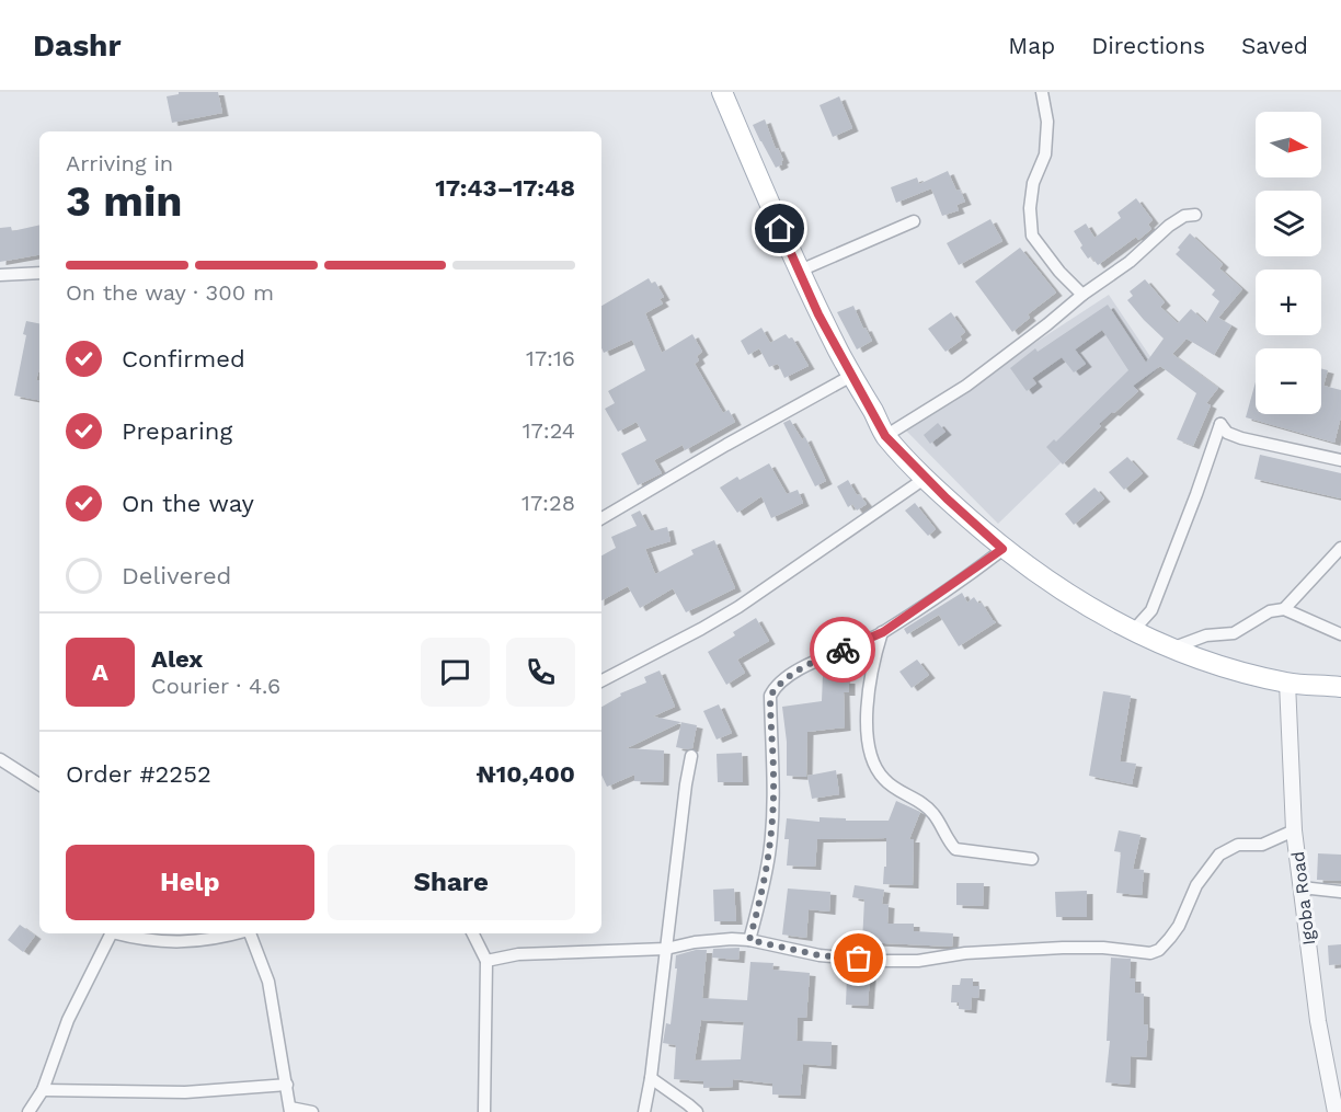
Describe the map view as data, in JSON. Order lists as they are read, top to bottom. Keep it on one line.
{"streets":{"street":["Igoba Road"]},"north":"right","page":{"header":"Dashr","nav":["Map","Directions","Saved"],"map_buttons":["+","−"],"heading":["3 min","Arriving in","17:43–17:48"],"panel":["Alex","Courier · 4.6","Order #2252","₦10,400"],"bar":"On the way · 300 m","list":[["Confirmed","17:16"],["Preparing","17:24"],["On the way","17:28"],"Delivered"],"round":"A","buttons":["Help","Share"]}}
